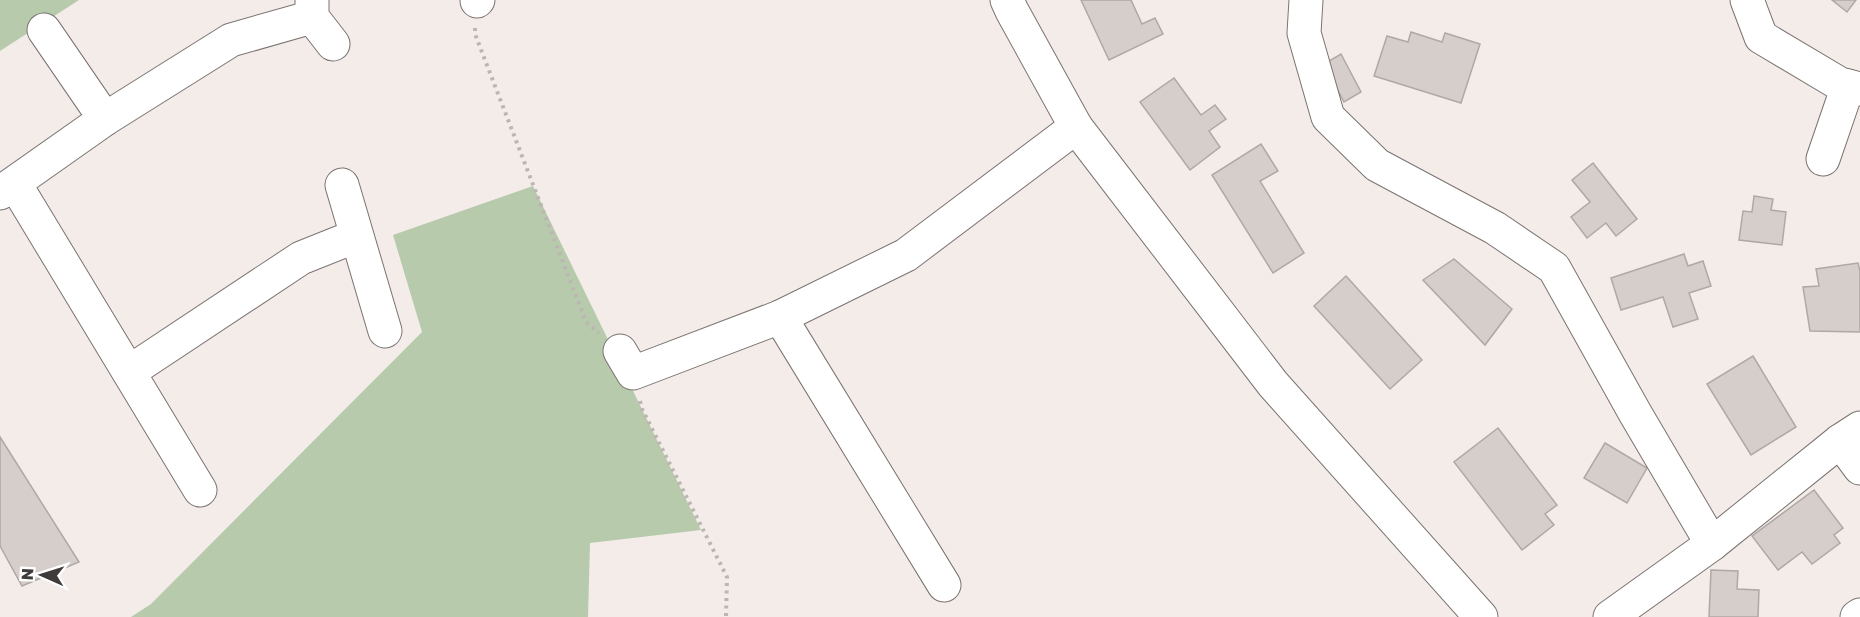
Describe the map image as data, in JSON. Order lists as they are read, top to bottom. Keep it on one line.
{"north":"left"}
